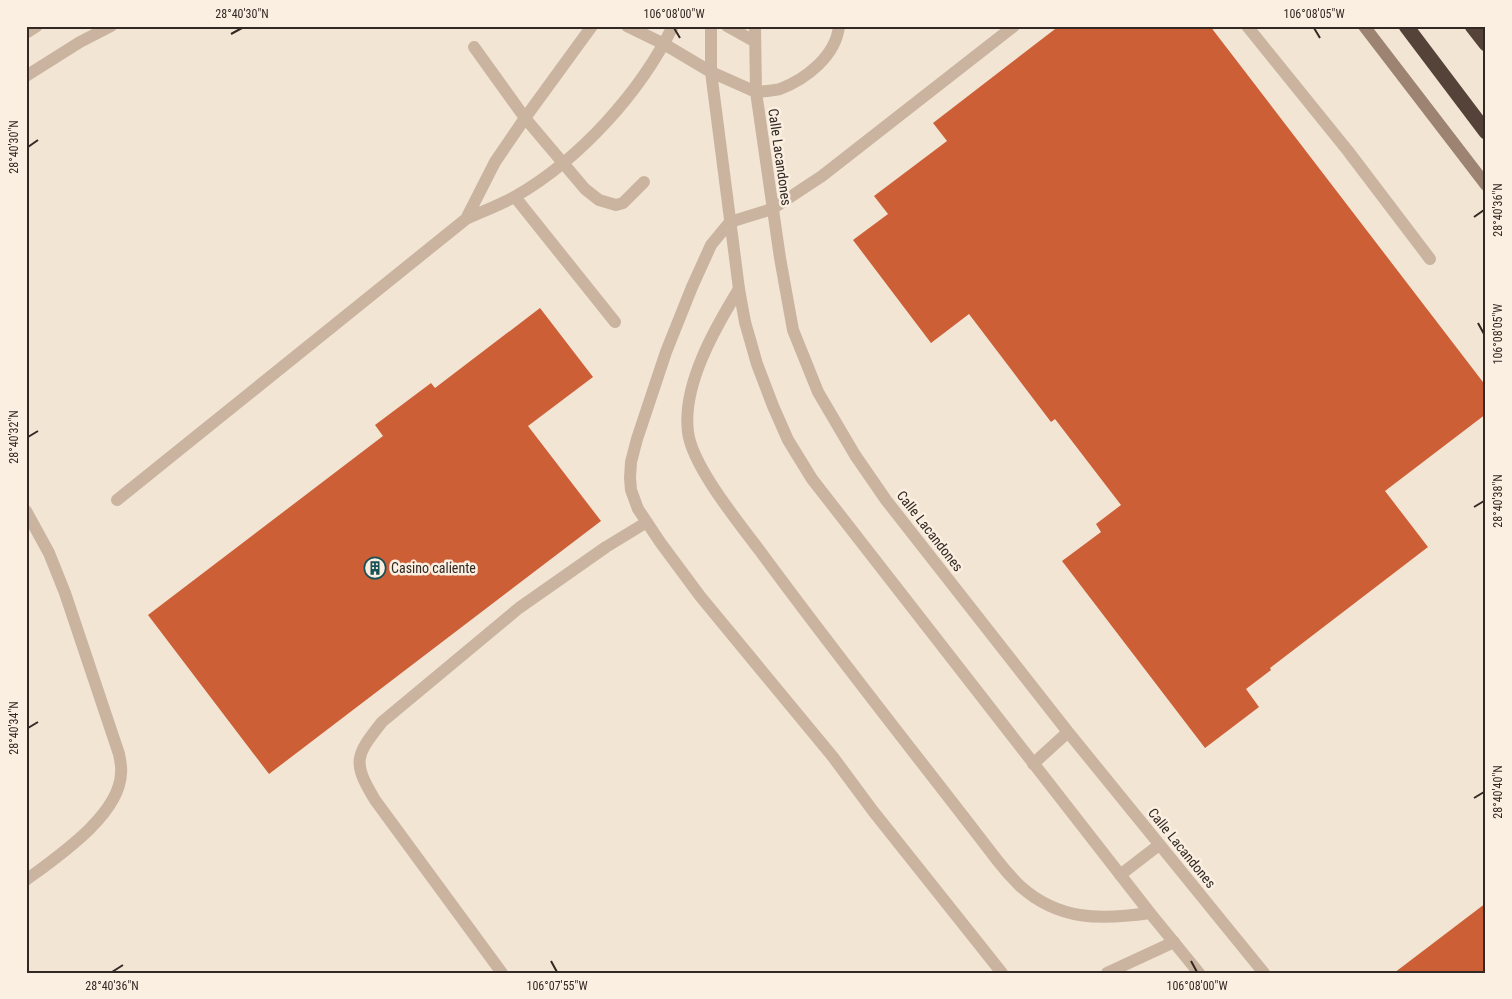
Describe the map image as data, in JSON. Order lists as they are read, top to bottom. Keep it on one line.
{"streets":{"street":["Calle Lacandones"]},"places":{"building":["Casino caliente"]},"coordinates":["28°40'30\"N","106°08'00\"W","106°08'05\"W","28°40'36\"N","28°40'32\"N","28°40'38\"N","28°40'34\"N","28°40'40\"N","106°07'55\"W"]}
